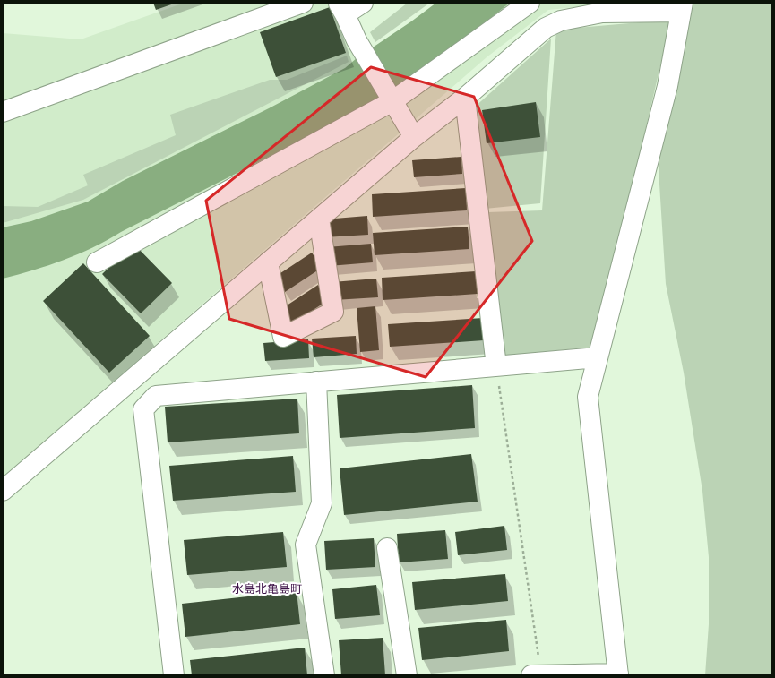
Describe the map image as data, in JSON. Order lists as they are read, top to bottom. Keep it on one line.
{"districts":["水島北亀島町"]}
